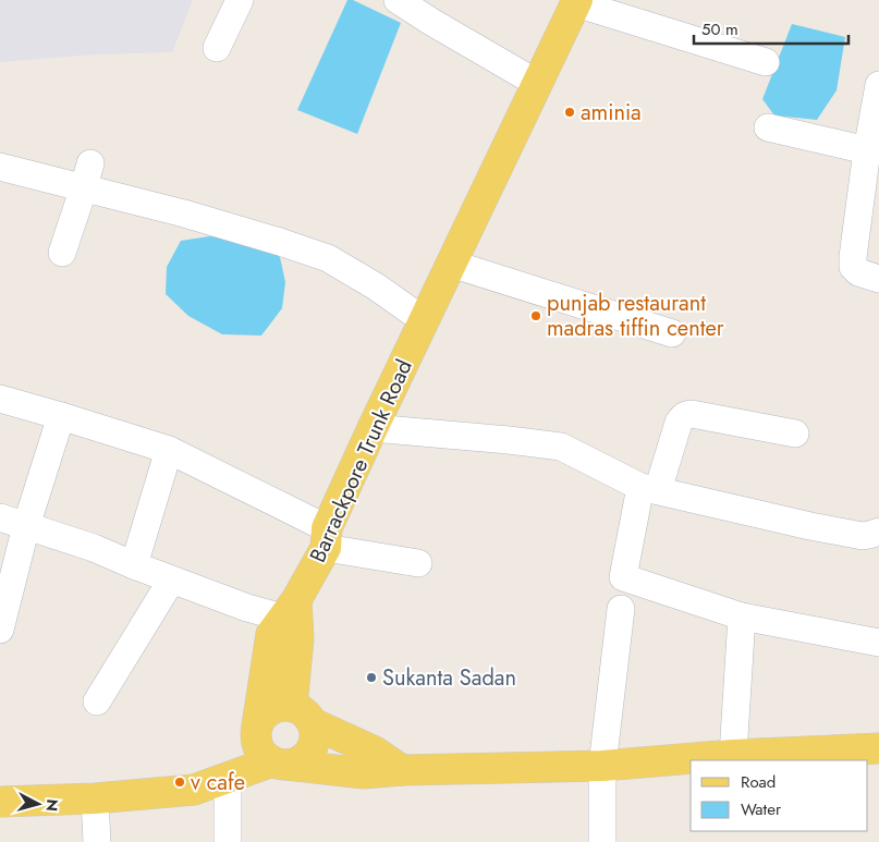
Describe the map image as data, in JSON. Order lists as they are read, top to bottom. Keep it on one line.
{"streets":{"main road":["Barrackpore Trunk Road"]},"places":["aminia","punjab restaurant madras tiffin center","Sukanta Sadan","v cafe"],"legend":["Road","Water"],"scale_bar":"50 m","north":"right"}
